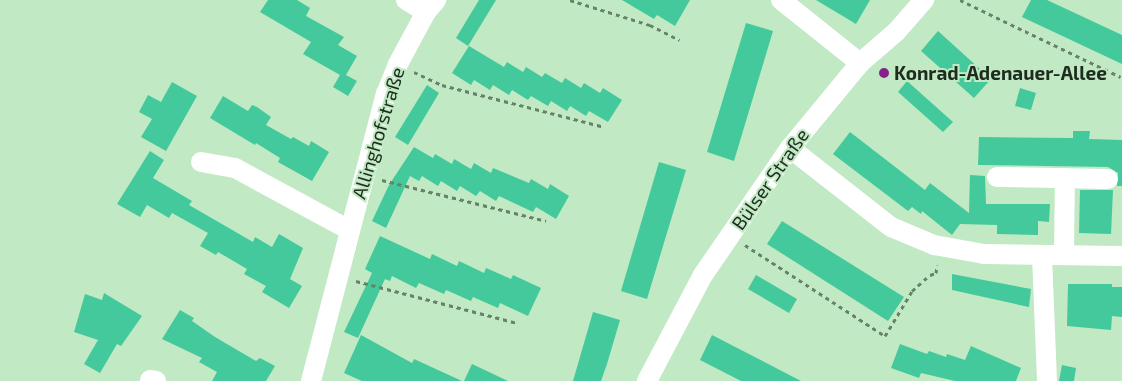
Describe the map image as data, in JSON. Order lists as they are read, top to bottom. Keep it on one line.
{"streets":{"street":["Allinghofstraße","Bülser Straße"]},"places":["Konrad-Adenauer-Allee"]}
